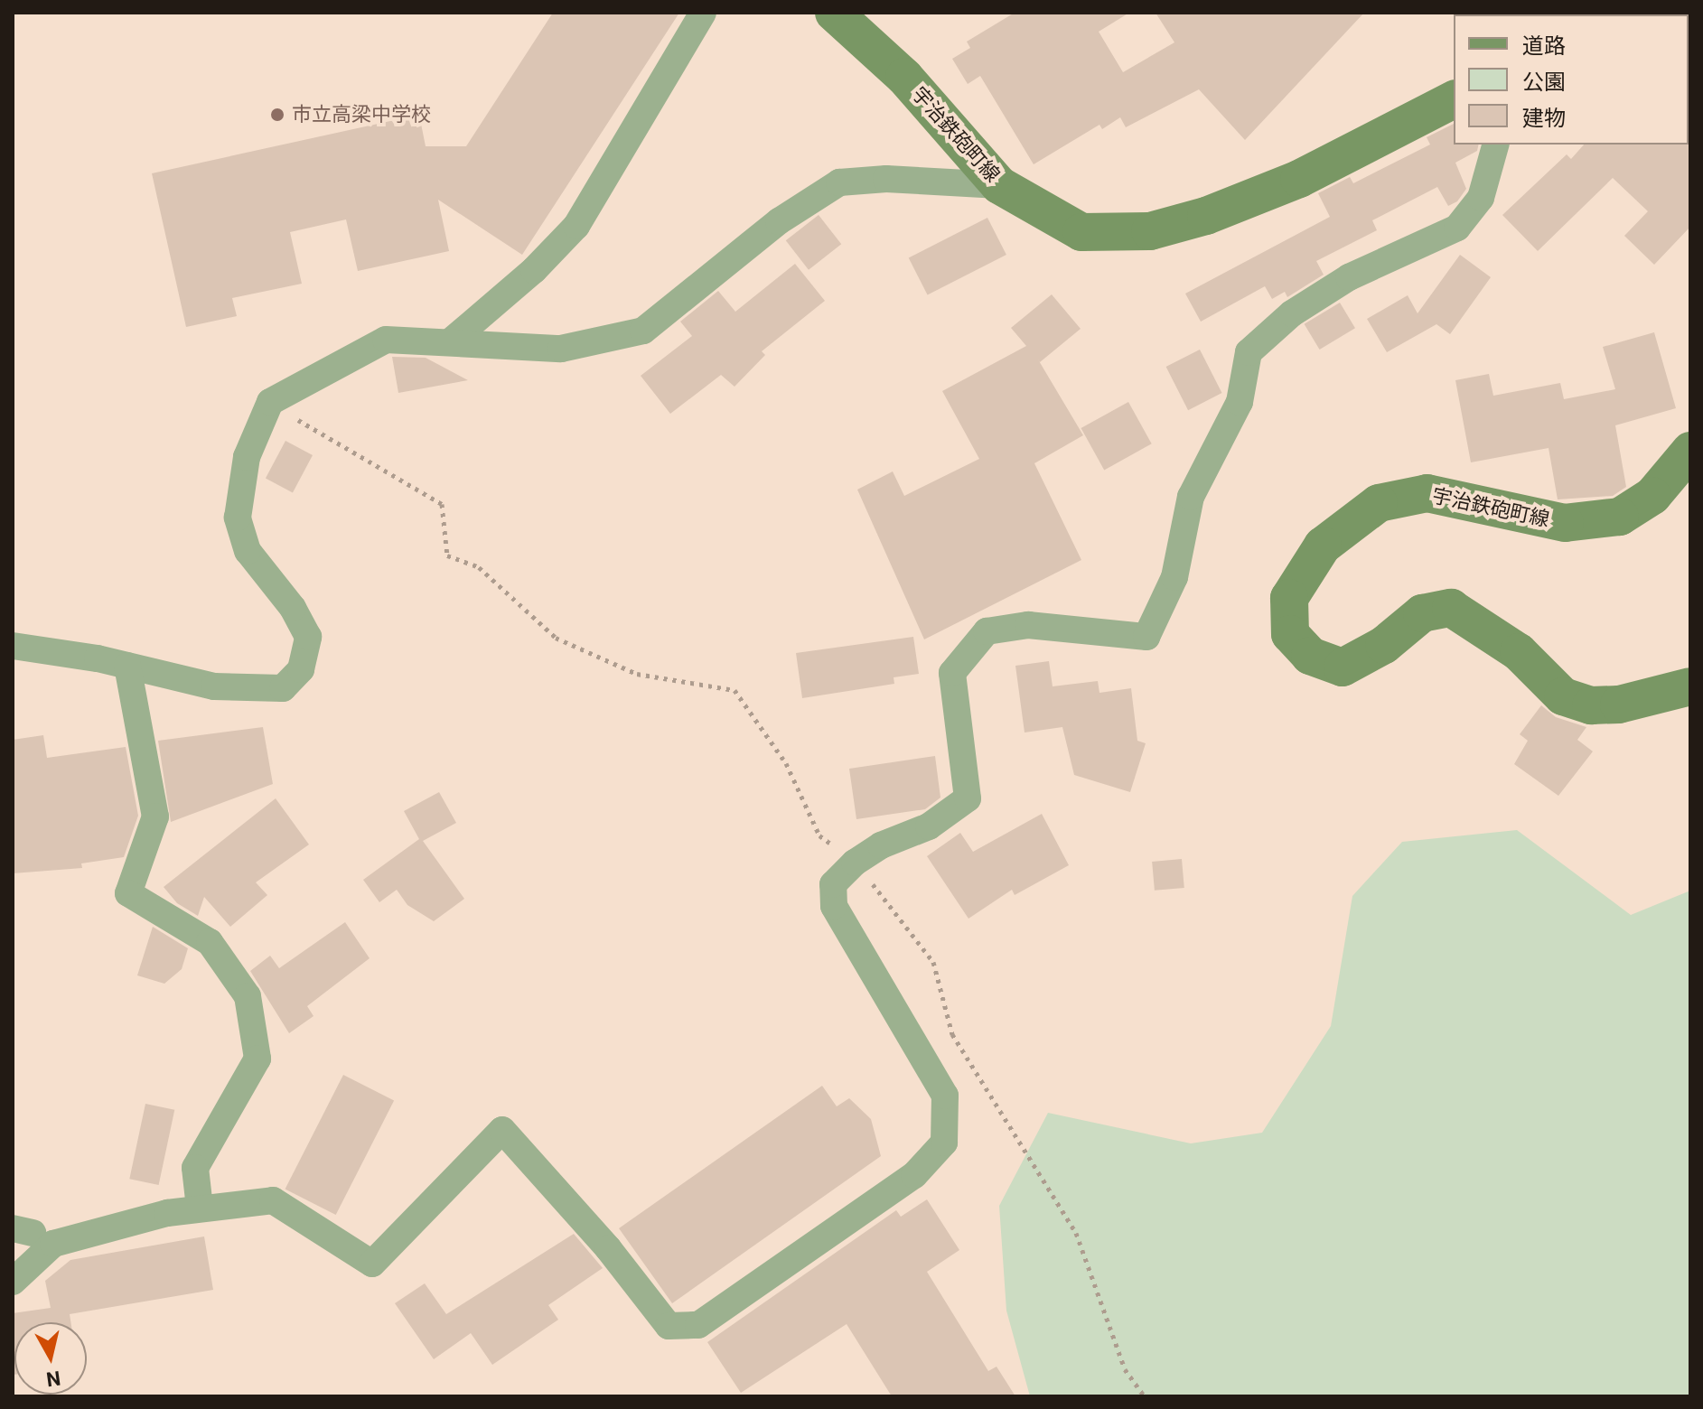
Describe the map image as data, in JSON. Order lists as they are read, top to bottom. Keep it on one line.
{"streets":{"main road":["宇治鉄砲町線"]},"places":["市立高梁中学校"],"legend":["道路","公園","建物"],"north":"bottom"}
